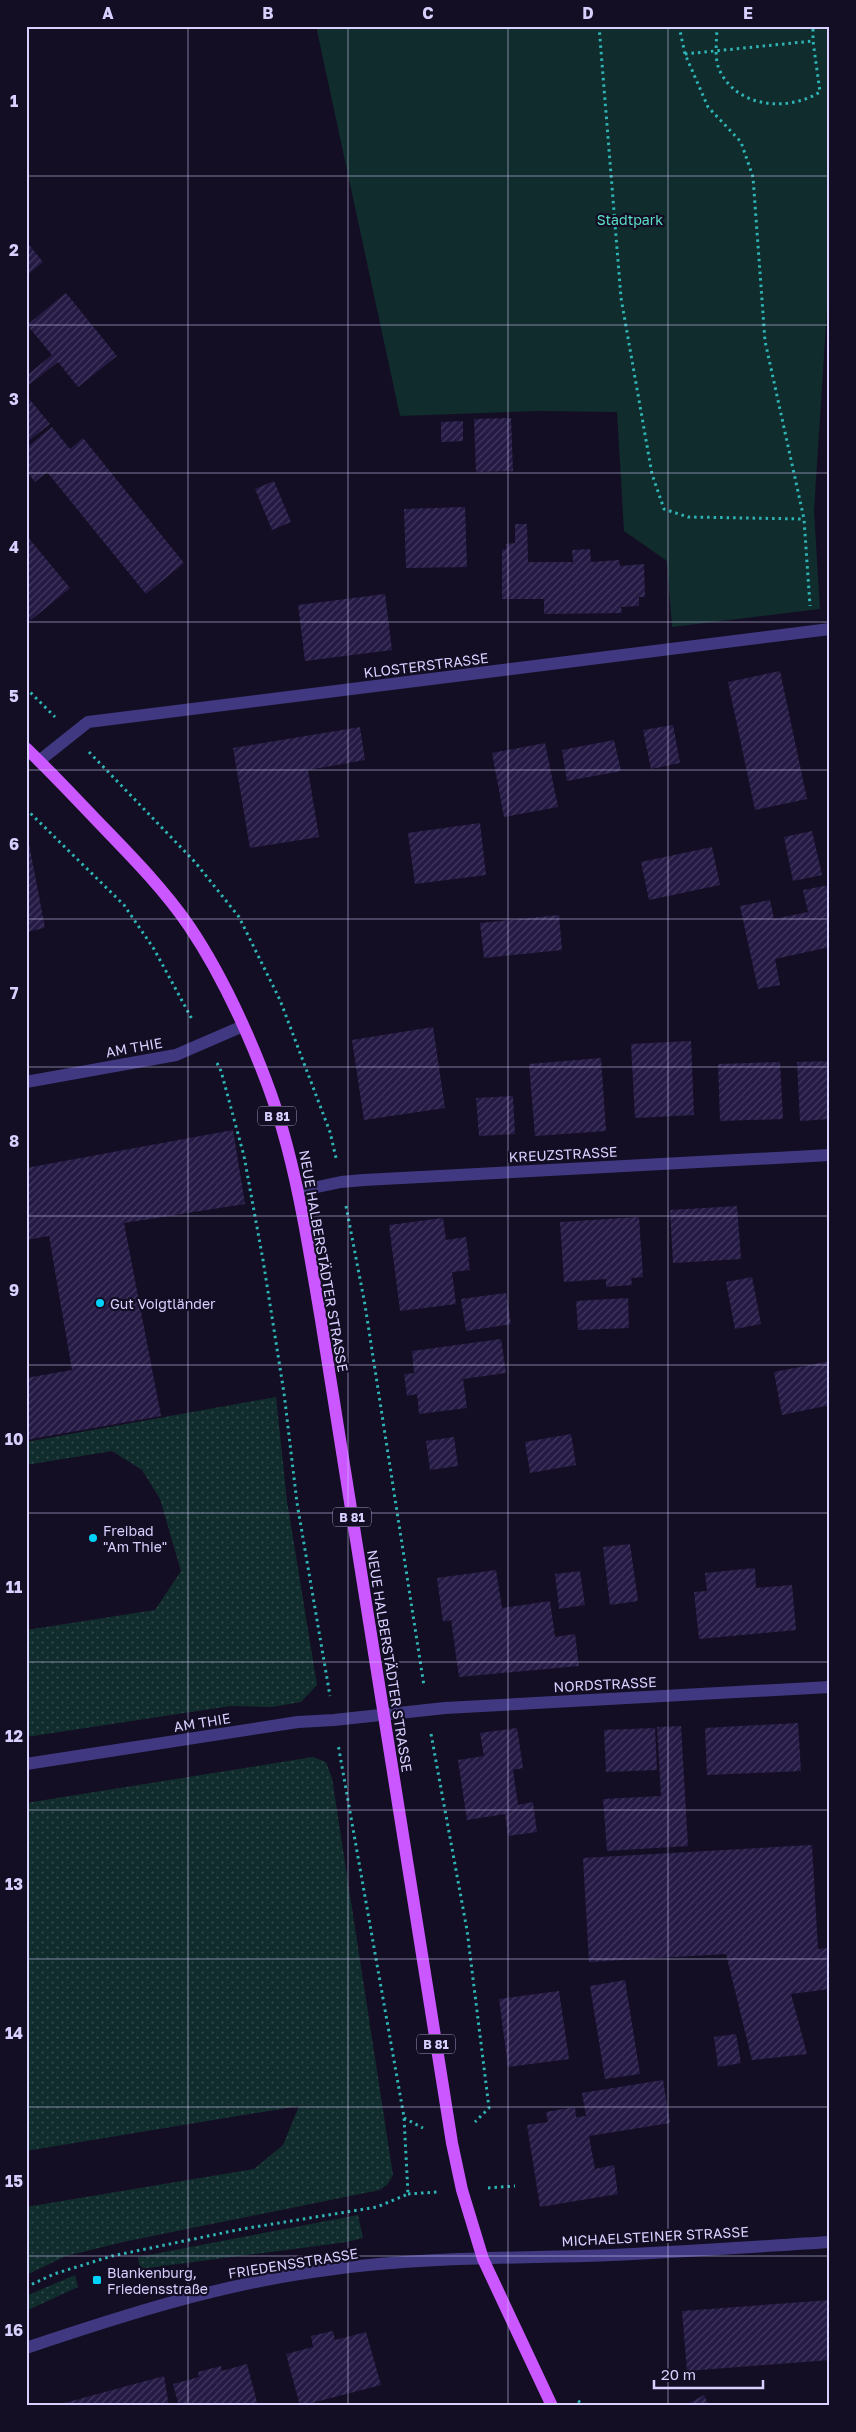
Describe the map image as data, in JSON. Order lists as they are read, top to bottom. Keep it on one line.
{"streets":{"main road":["B 81","NEUE HALBERSTÄDTER STRASSE"],"street":["KLOSTERSTRASSE","AM THIE","KREUZSTRASSE","NORDSTRASSE","MICHAELSTEINER STRASSE","FRIEDENSSTRASSE"]},"crossings":[["KLOSTERSTRASSE","NEUE HALBERSTÄDTER STRASSE"],["AM THIE","NEUE HALBERSTÄDTER STRASSE"],["AM THIE","NORDSTRASSE"],["KREUZSTRASSE","NEUE HALBERSTÄDTER STRASSE"],["NEUE HALBERSTÄDTER STRASSE","NORDSTRASSE"],["NEUE HALBERSTÄDTER STRASSE","MICHAELSTEINER STRASSE"],["NEUE HALBERSTÄDTER STRASSE","FRIEDENSSTRASSE"],["MICHAELSTEINER STRASSE","FRIEDENSSTRASSE"]],"parks":["Stadtpark"],"places":{"other":["Gut Voigtländer","Freibad \"Am Thie\""],"transit":["Blankenburg, Friedensstraße"]},"scale_bar":"20 m","grid":{"columns":["A","B","C","D","E"],"rows":["1","2","3","4","5","6","7","8","9","10","11","12","13","14","15","16"]}}
